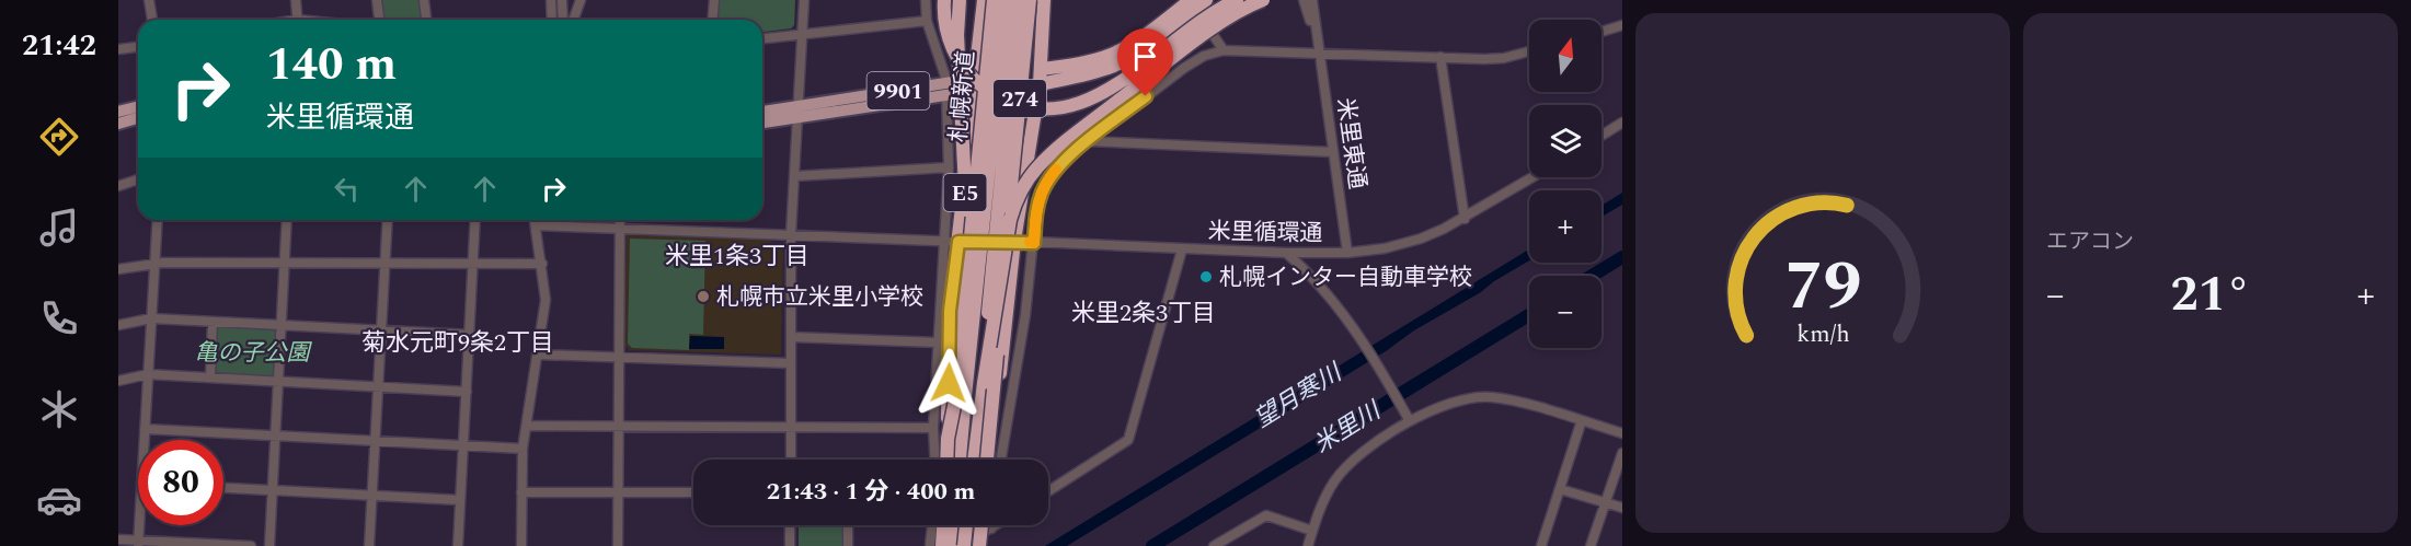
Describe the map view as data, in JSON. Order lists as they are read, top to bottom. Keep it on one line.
{"streets":{"highway":["札幌新道","274","E5"],"main road":["9901"],"street":["米里東通","米里循環通"]},"crossings":[["米里東通","米里循環通"]],"districts":["米里1条3丁目","米里2条3丁目","菊水元町9条2丁目"],"water":["望月寒川","米里川"],"parks":["亀の子公園"],"places":["札幌インター自動車学校","札幌市立米里小学校"],"north":"top","page":{"tabs":"21:42","tile":"エアコン","map_buttons":["+","−"],"turn":["140 m","米里循環通"],"heat":["−","21°","+"],"limit":"80","trip":"21:43 · 1 分 · 400 m","gauge":["79","km/h"]}}
